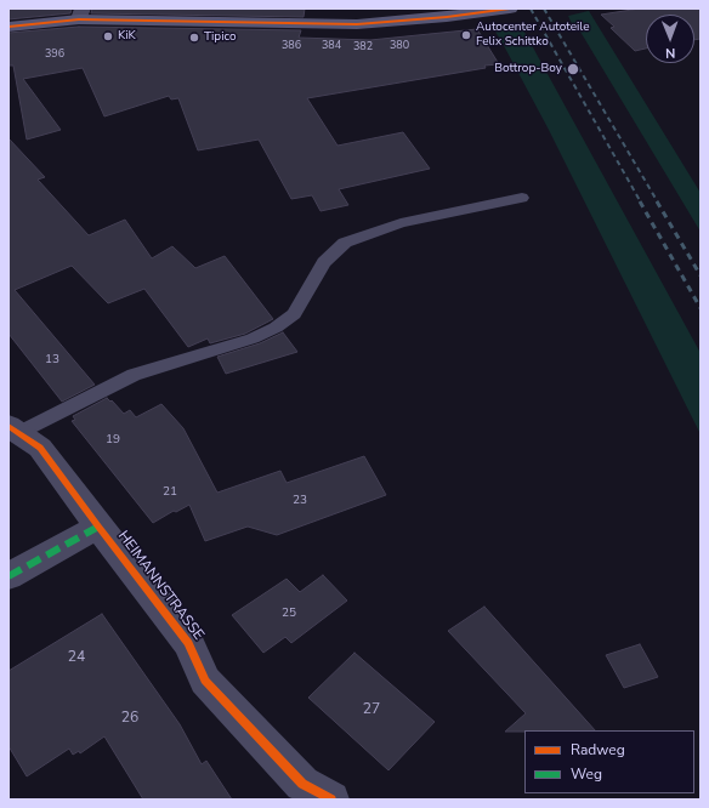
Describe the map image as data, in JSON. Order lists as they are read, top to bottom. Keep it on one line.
{"streets":{"street":["HEIMANNSTRASSE"]},"places":["Autocenter Autoteile Felix Schittko","KiK","Tipico","Bottrop-Boy"],"house_numbers":["386","384","380","382","396","13","19","21","23","25","24","27","26"],"legend":["Radweg","Weg"],"north":"bottom"}
